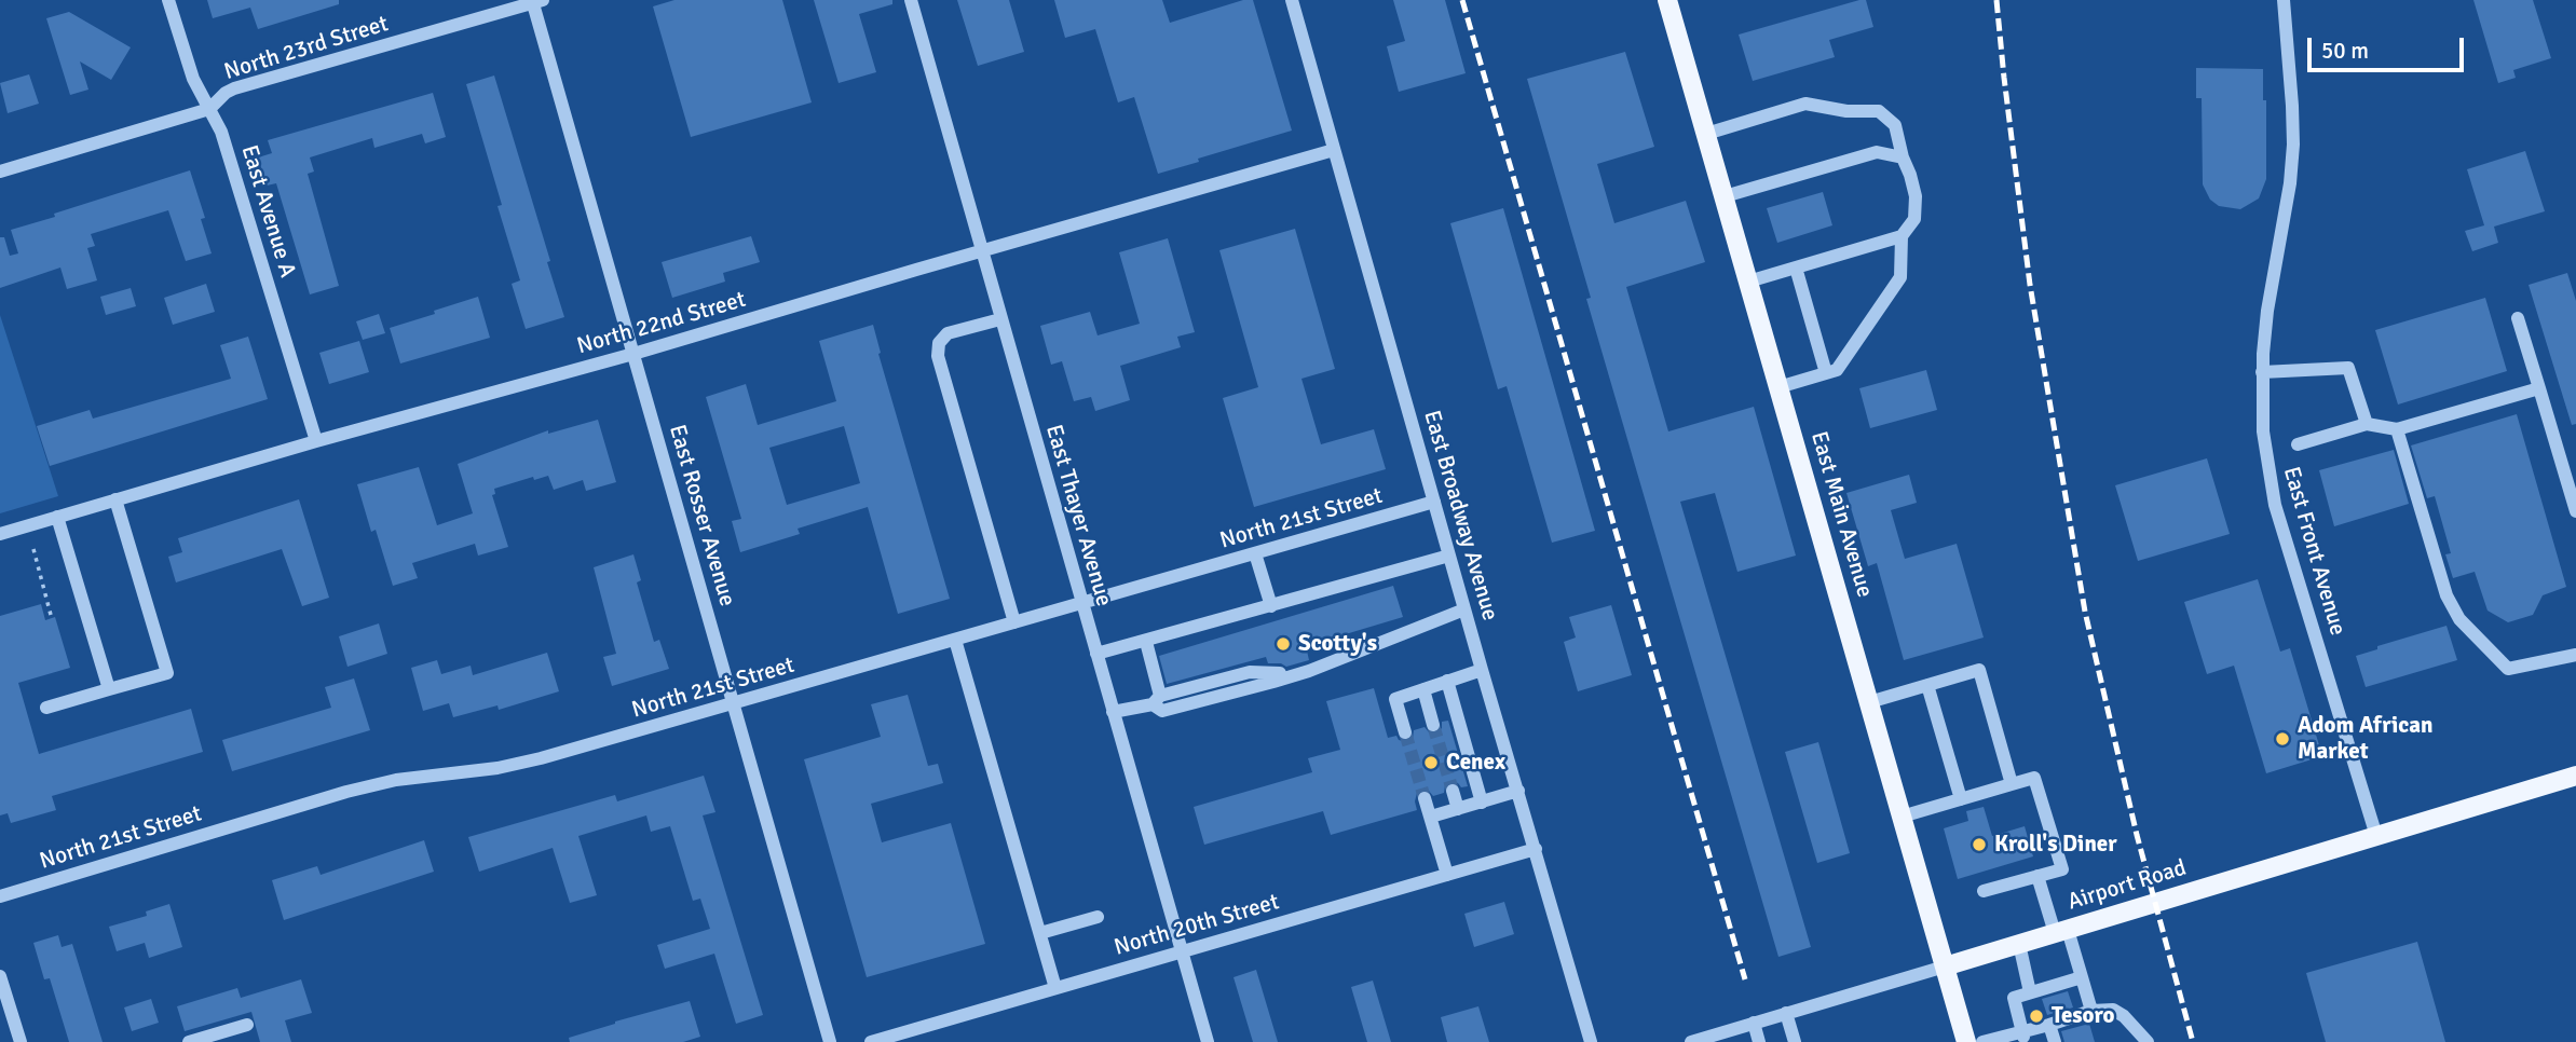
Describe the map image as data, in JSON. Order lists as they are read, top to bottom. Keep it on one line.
{"streets":{"main road":["East Main Avenue","Airport Road"],"street":["North 23rd Street","East Avenue A","North 22nd Street","East Rosser Avenue","East Thayer Avenue","East Broadway Avenue","North 21st Street","East Front Avenue","North 20th Street"]},"crossings":[["North 23rd Street","East Avenue A"],["North 23rd Street","East Rosser Avenue"],["East Avenue A","North 22nd Street"],["North 22nd Street","East Rosser Avenue"],["North 22nd Street","East Thayer Avenue"],["North 22nd Street","East Broadway Avenue"],["East Main Avenue","Airport Road"],["East Rosser Avenue","North 21st Street"],["East Thayer Avenue","North 21st Street"],["East Thayer Avenue","North 20th Street"],["East Broadway Avenue","North 21st Street"],["East Broadway Avenue","North 20th Street"],["East Front Avenue","Airport Road"]],"places":["Scotty's","Adom African Market","Cenex","Kroll's Diner","Tesoro"],"scale_bar":"50 m"}
